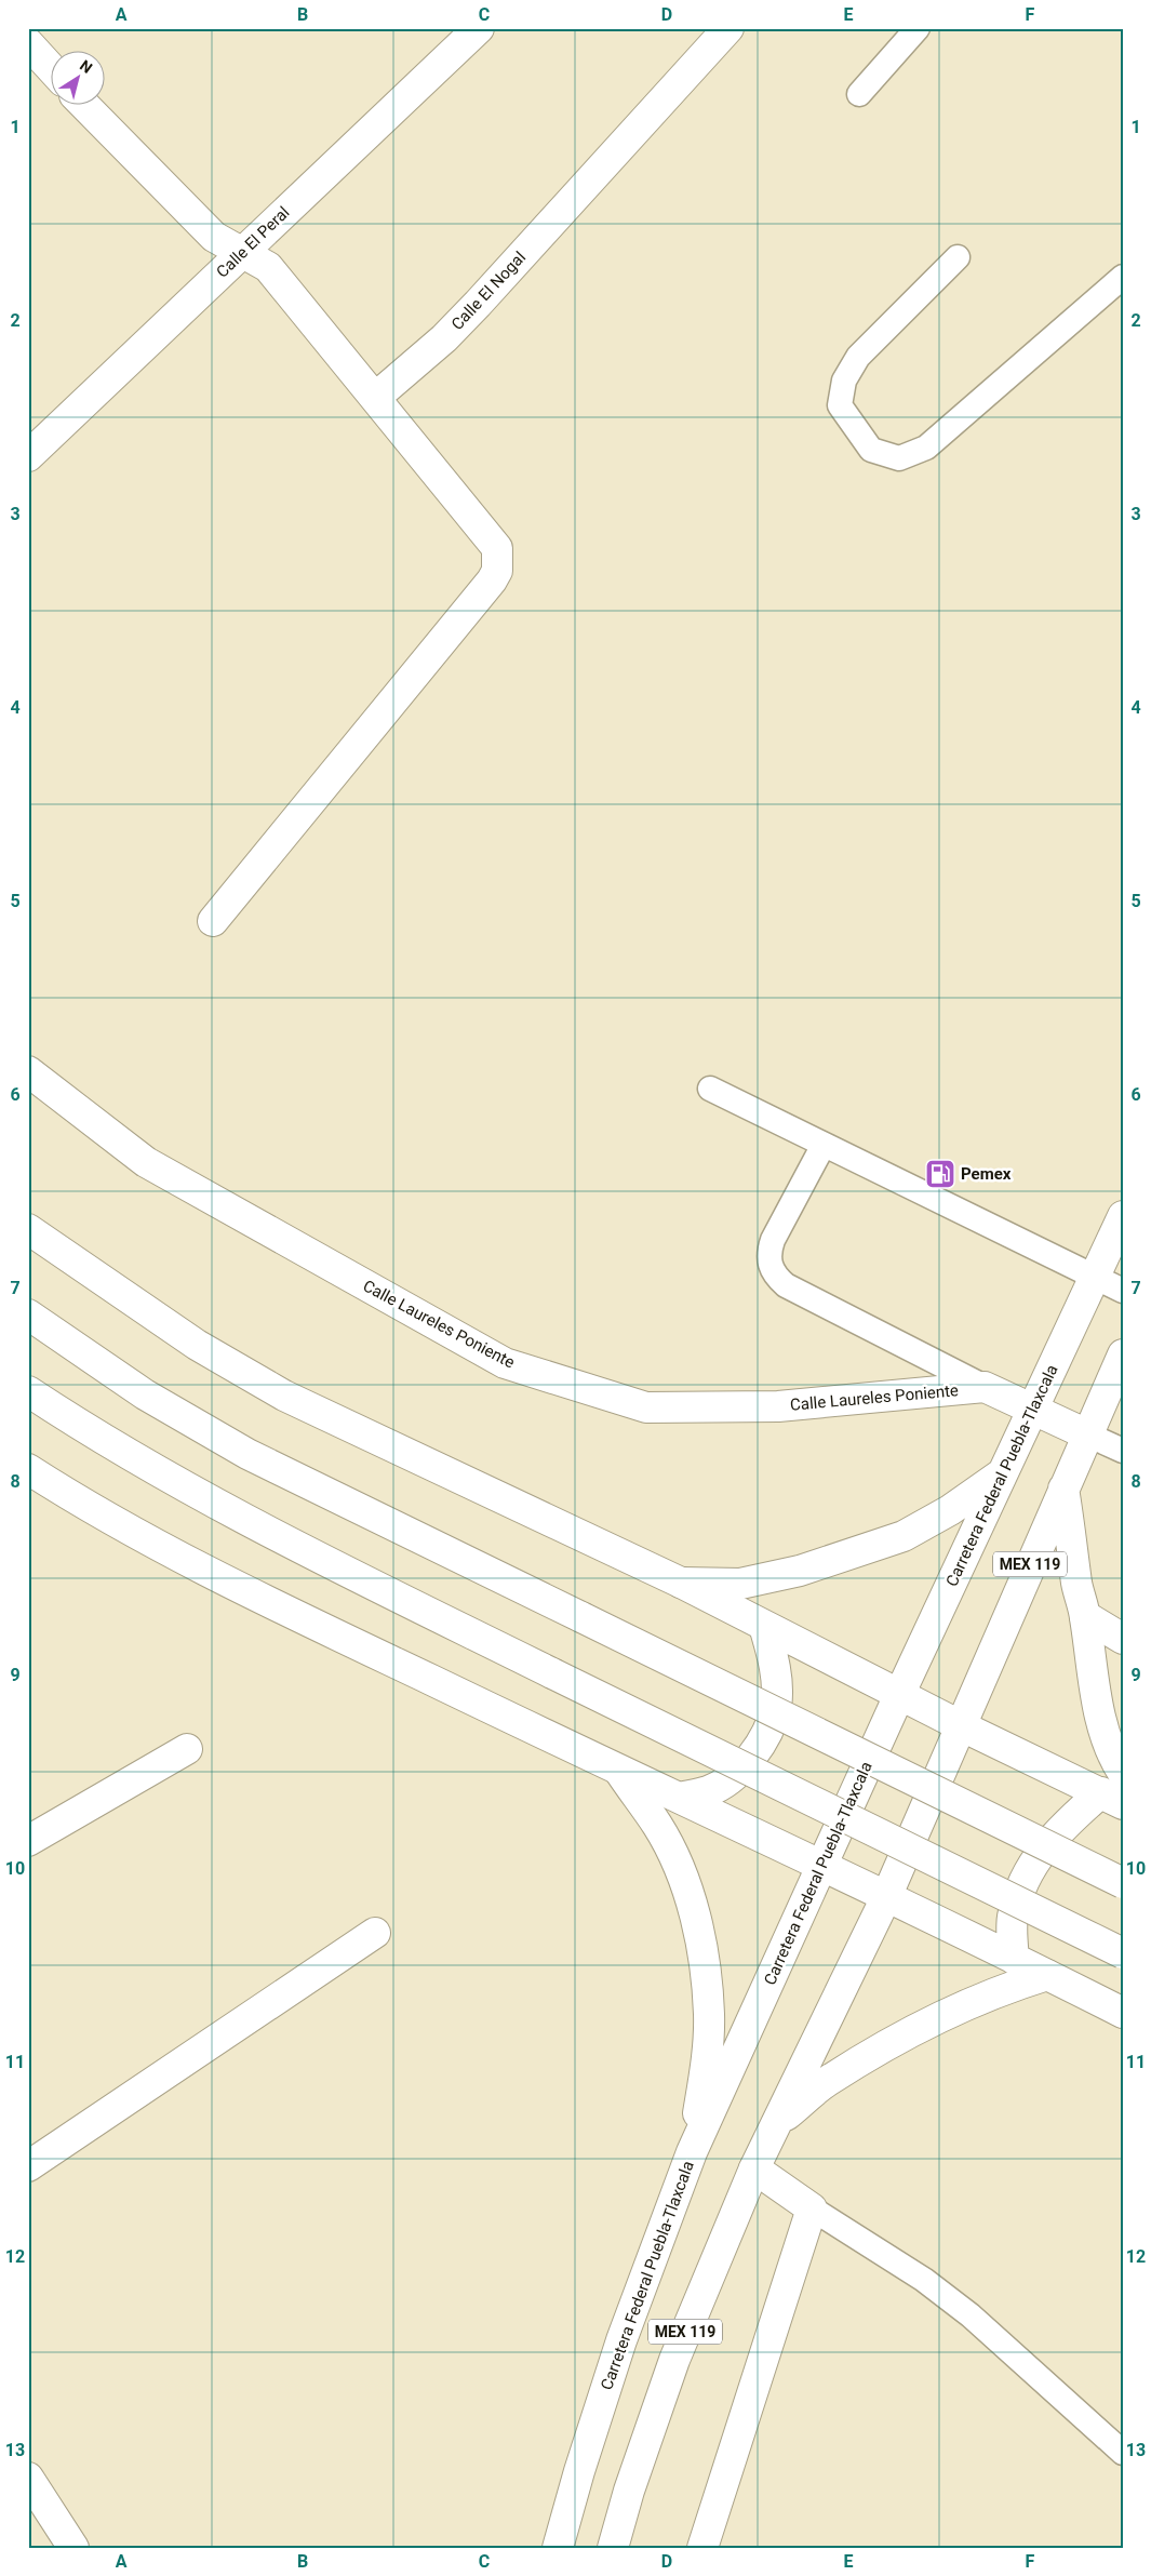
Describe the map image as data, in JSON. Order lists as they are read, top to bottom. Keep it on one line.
{"streets":{"main road":["Calle El Peral","Calle El Nogal","Calle Laureles Poniente","Carretera Federal Puebla-Tlaxcala","MEX 119"]},"places":{"fuel station":["Pemex"]},"north":"top right","grid":{"columns":["A","B","C","D","E","F"],"rows":["1","2","3","4","5","6","7","8","9","10","11","12","13"]}}
